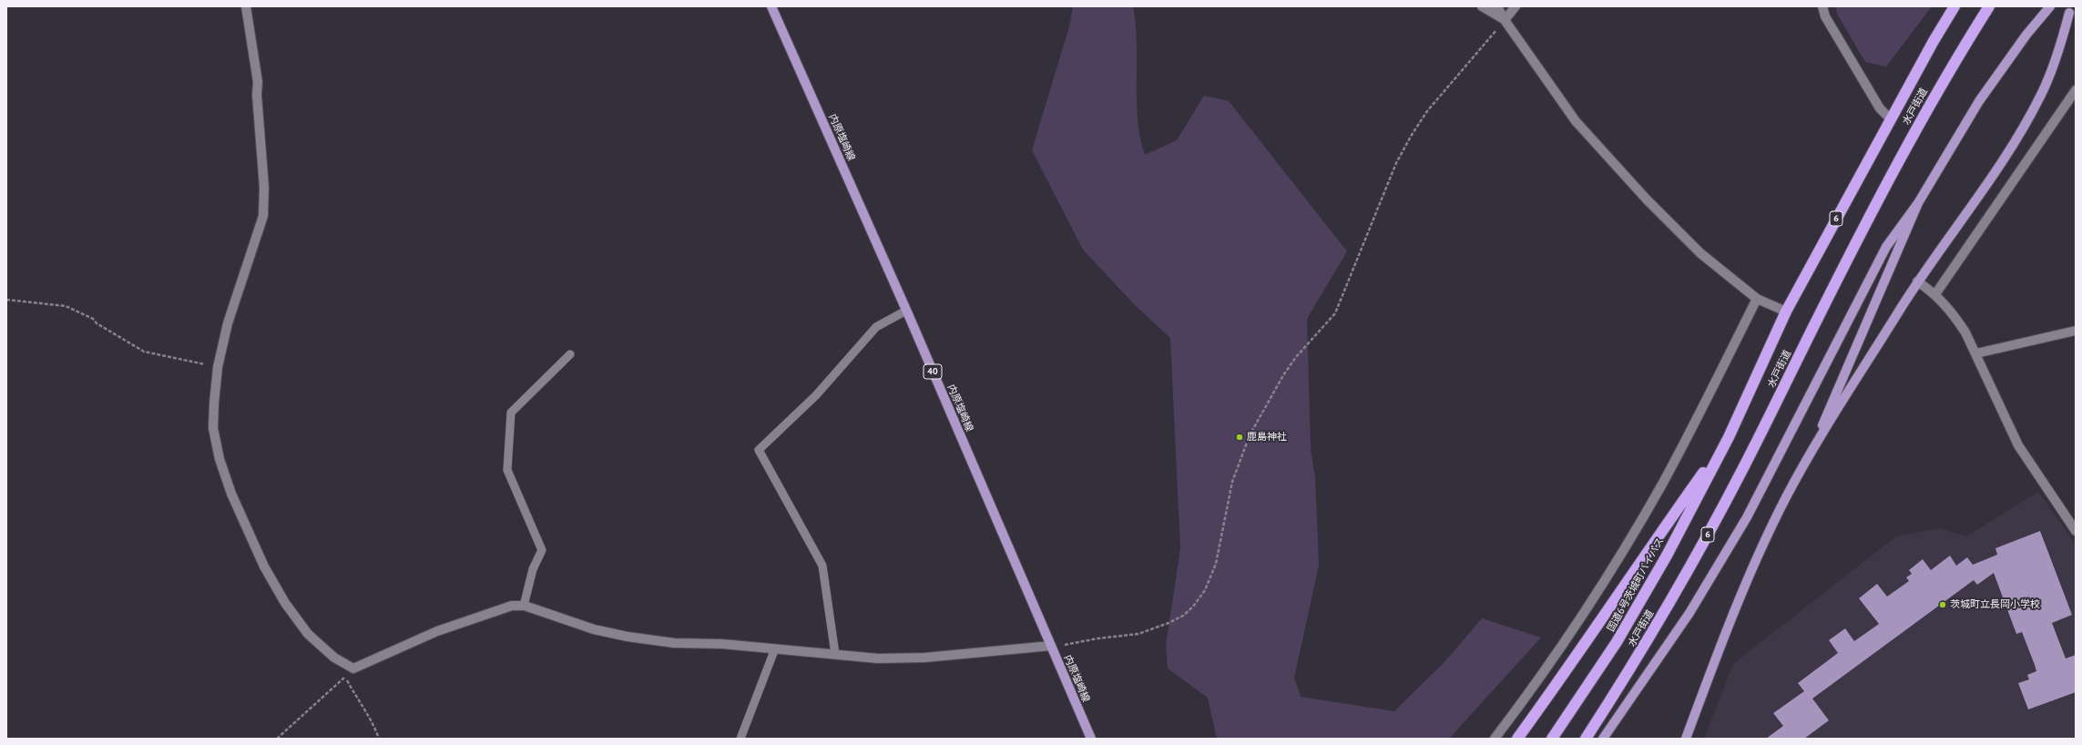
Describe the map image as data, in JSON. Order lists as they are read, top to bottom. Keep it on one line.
{"streets":{"highway":["水戸街道","6","国道6号茨城町バイパス"],"main road":["内原塩崎線","40"]},"crossings":[["水戸街道","国道6号茨城町バイパス"]],"places":["鹿島神社","茨城町立長岡小学校"]}
